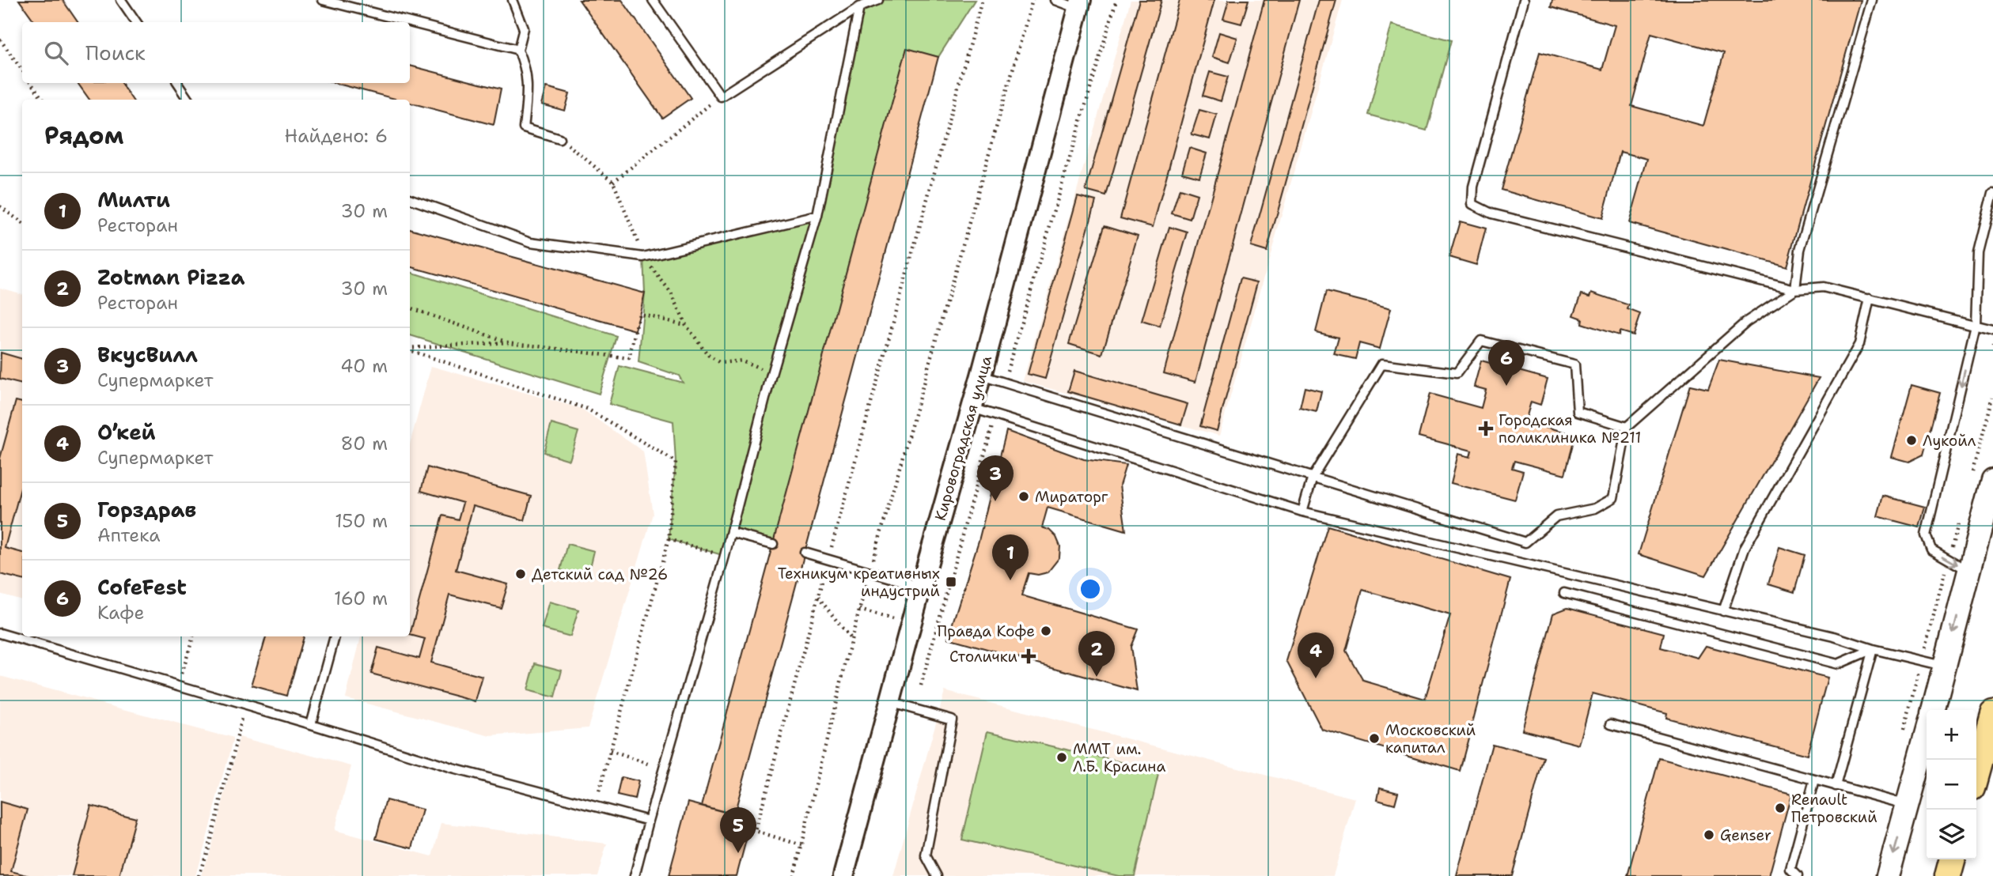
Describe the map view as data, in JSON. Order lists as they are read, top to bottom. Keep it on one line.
{"streets":{"street":["Кировоградская улица"]},"places":{"health":["Городская поликлиника №211","Столички"],"other":["Лукойл","Мираторг","Детский сад №26","Правда Кофе","Московский капитал","ММТ им. Л.Б. Красина","Renault Петровский","Genser"],"transit":["Техникум креативных индустрий"]},"page":{"search":"Поиск","heading":["Рядом","Найдено: 6"],"list":[{"mark":"1","name":"Милти","note":"Ресторан","value":"30 m"},{"mark":"2","name":"Zotman Pizza","note":"Ресторан","value":"30 m"},{"mark":"3","name":"ВкусВилл","note":"Супермаркет","value":"40 m"},{"mark":"4","name":"О’кей","note":"Супермаркет","value":"80 m"},{"mark":"5","name":"Горздрав","note":"Аптека","value":"150 m"},{"mark":"6","name":"CofeFest","note":"Кафе","value":"160 m"}],"pins":["6","3","1","2","4","5"],"map_buttons":["+","−"]}}
